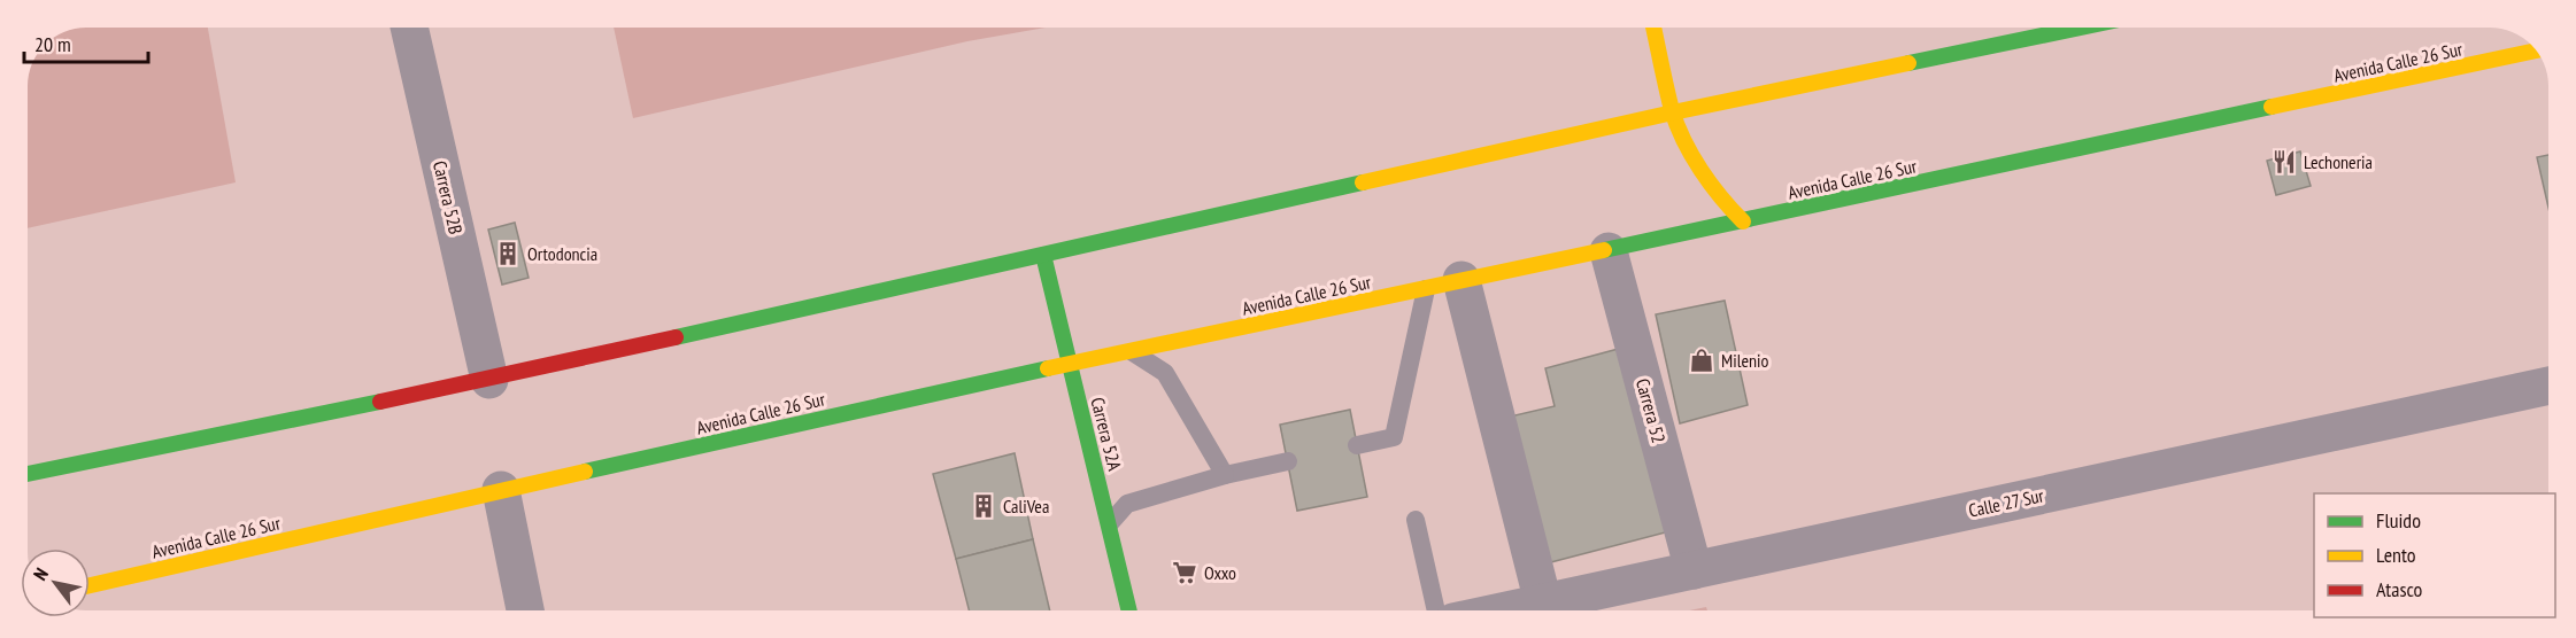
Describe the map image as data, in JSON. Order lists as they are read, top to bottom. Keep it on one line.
{"streets":{"main road":["Avenida Calle 26 Sur","Carrera 52A"],"street":["Carrera 52B","Carrera 52","Calle 27 Sur"]},"crossings":[["Avenida Calle 26 Sur","Carrera 52"],["Avenida Calle 26 Sur","Carrera 52A"],["Carrera 52","Calle 27 Sur"]],"places":{"restaurant":["Lechoneria"],"building":["Ortodoncia","CaliVea"],"shop":["Milenio"],"supermarket":["Oxxo"]},"legend":["Fluido","Lento","Atasco"],"scale_bar":"20 m","north":"top left"}
